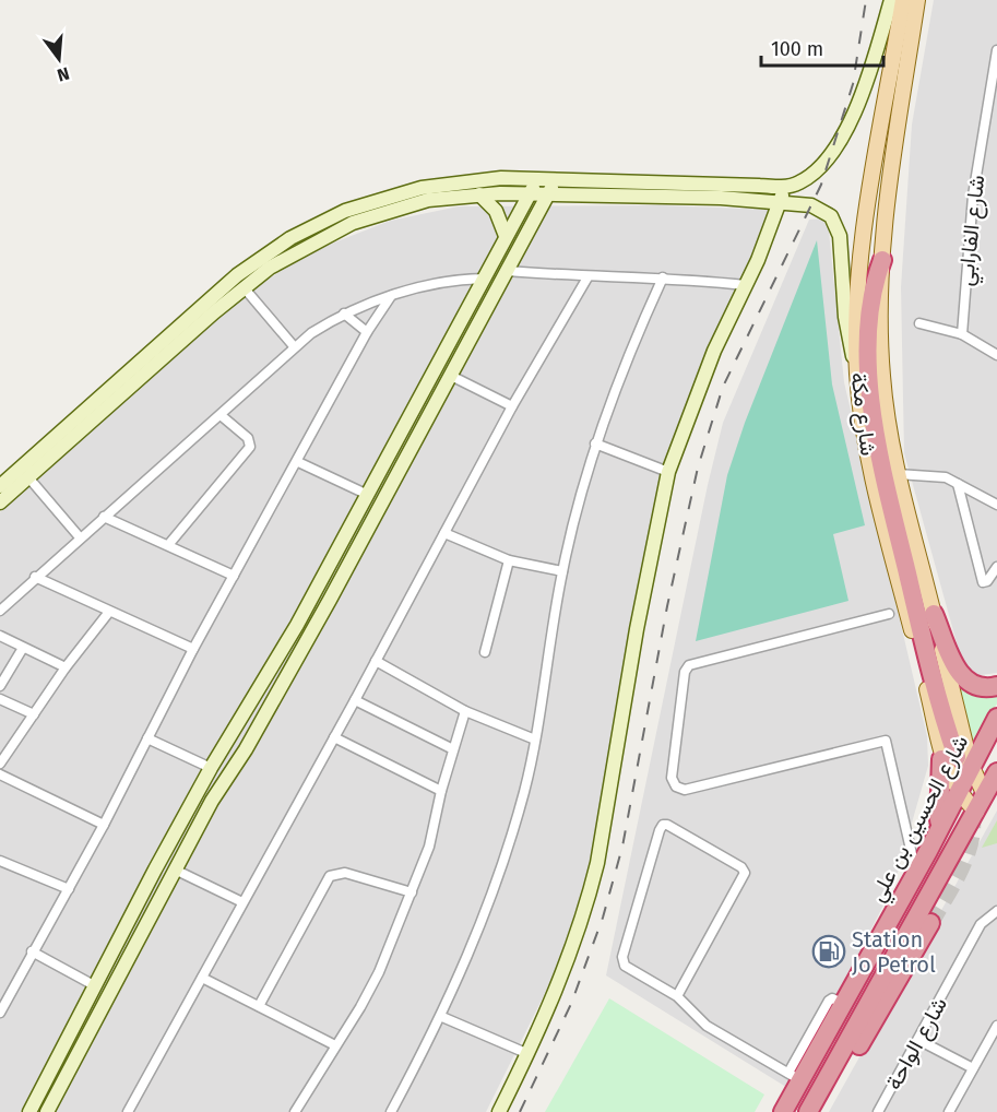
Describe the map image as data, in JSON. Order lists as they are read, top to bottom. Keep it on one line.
{"streets":{"highway":["شارع الحسين بن علي"],"main road":["شارع مكة"],"street":["شارع الفارابي","شارع الواحة"]},"crossings":[["شارع مكة","شارع الحسين بن علي"]],"places":{"fuel station":["Station Jo Petrol"]},"scale_bar":"100 m","north":"bottom"}
